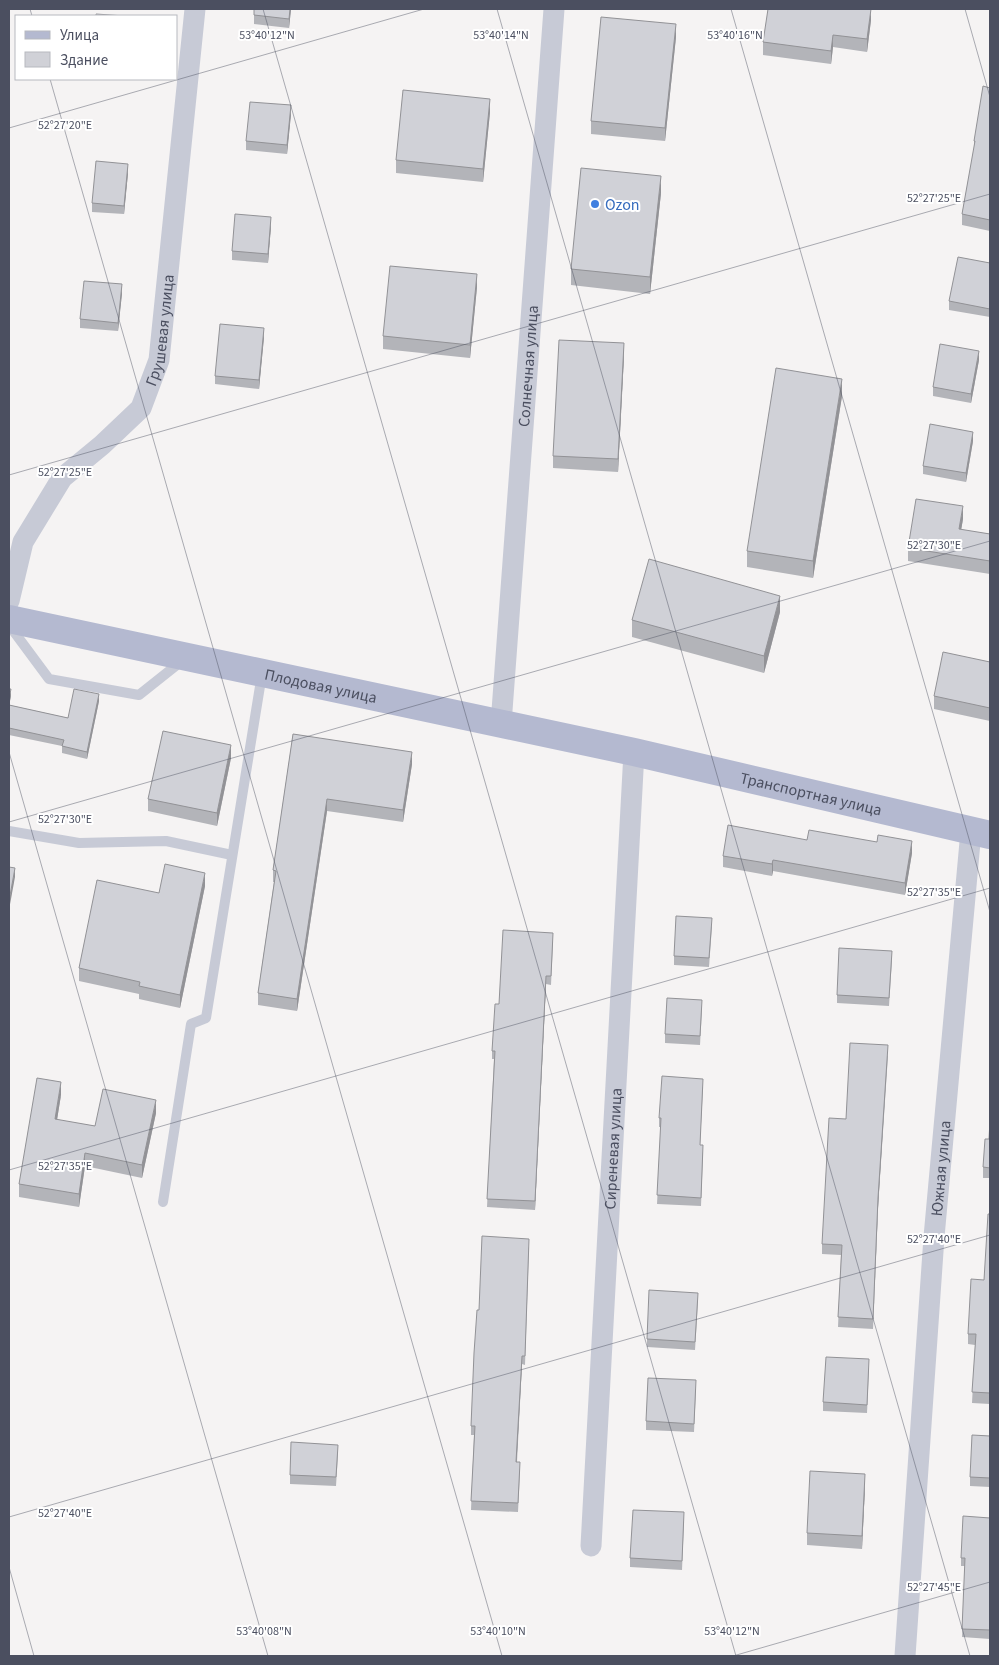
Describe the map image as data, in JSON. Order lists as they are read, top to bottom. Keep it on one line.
{"streets":{"main road":["Плодовая улица","Транспортная улица"],"street":["Грушевая улица","Солнечная улица","Сиреневая улица","Южная улица"]},"crossings":[["Солнечная улица","Плодовая улица"],["Плодовая улица","Транспортная улица"],["Плодовая улица","Сиреневая улица"],["Транспортная улица","Сиреневая улица"],["Транспортная улица","Южная улица"]],"places":["Ozon"],"legend":["Улица","Здание"],"coordinates":["53°40'12\"N","53°40'14\"N","53°40'16\"N","52°27'20\"E","52°27'25\"E","52°27'30\"E","52°27'35\"E","52°27'40\"E","52°27'45\"E","53°40'08\"N","53°40'10\"N"]}
